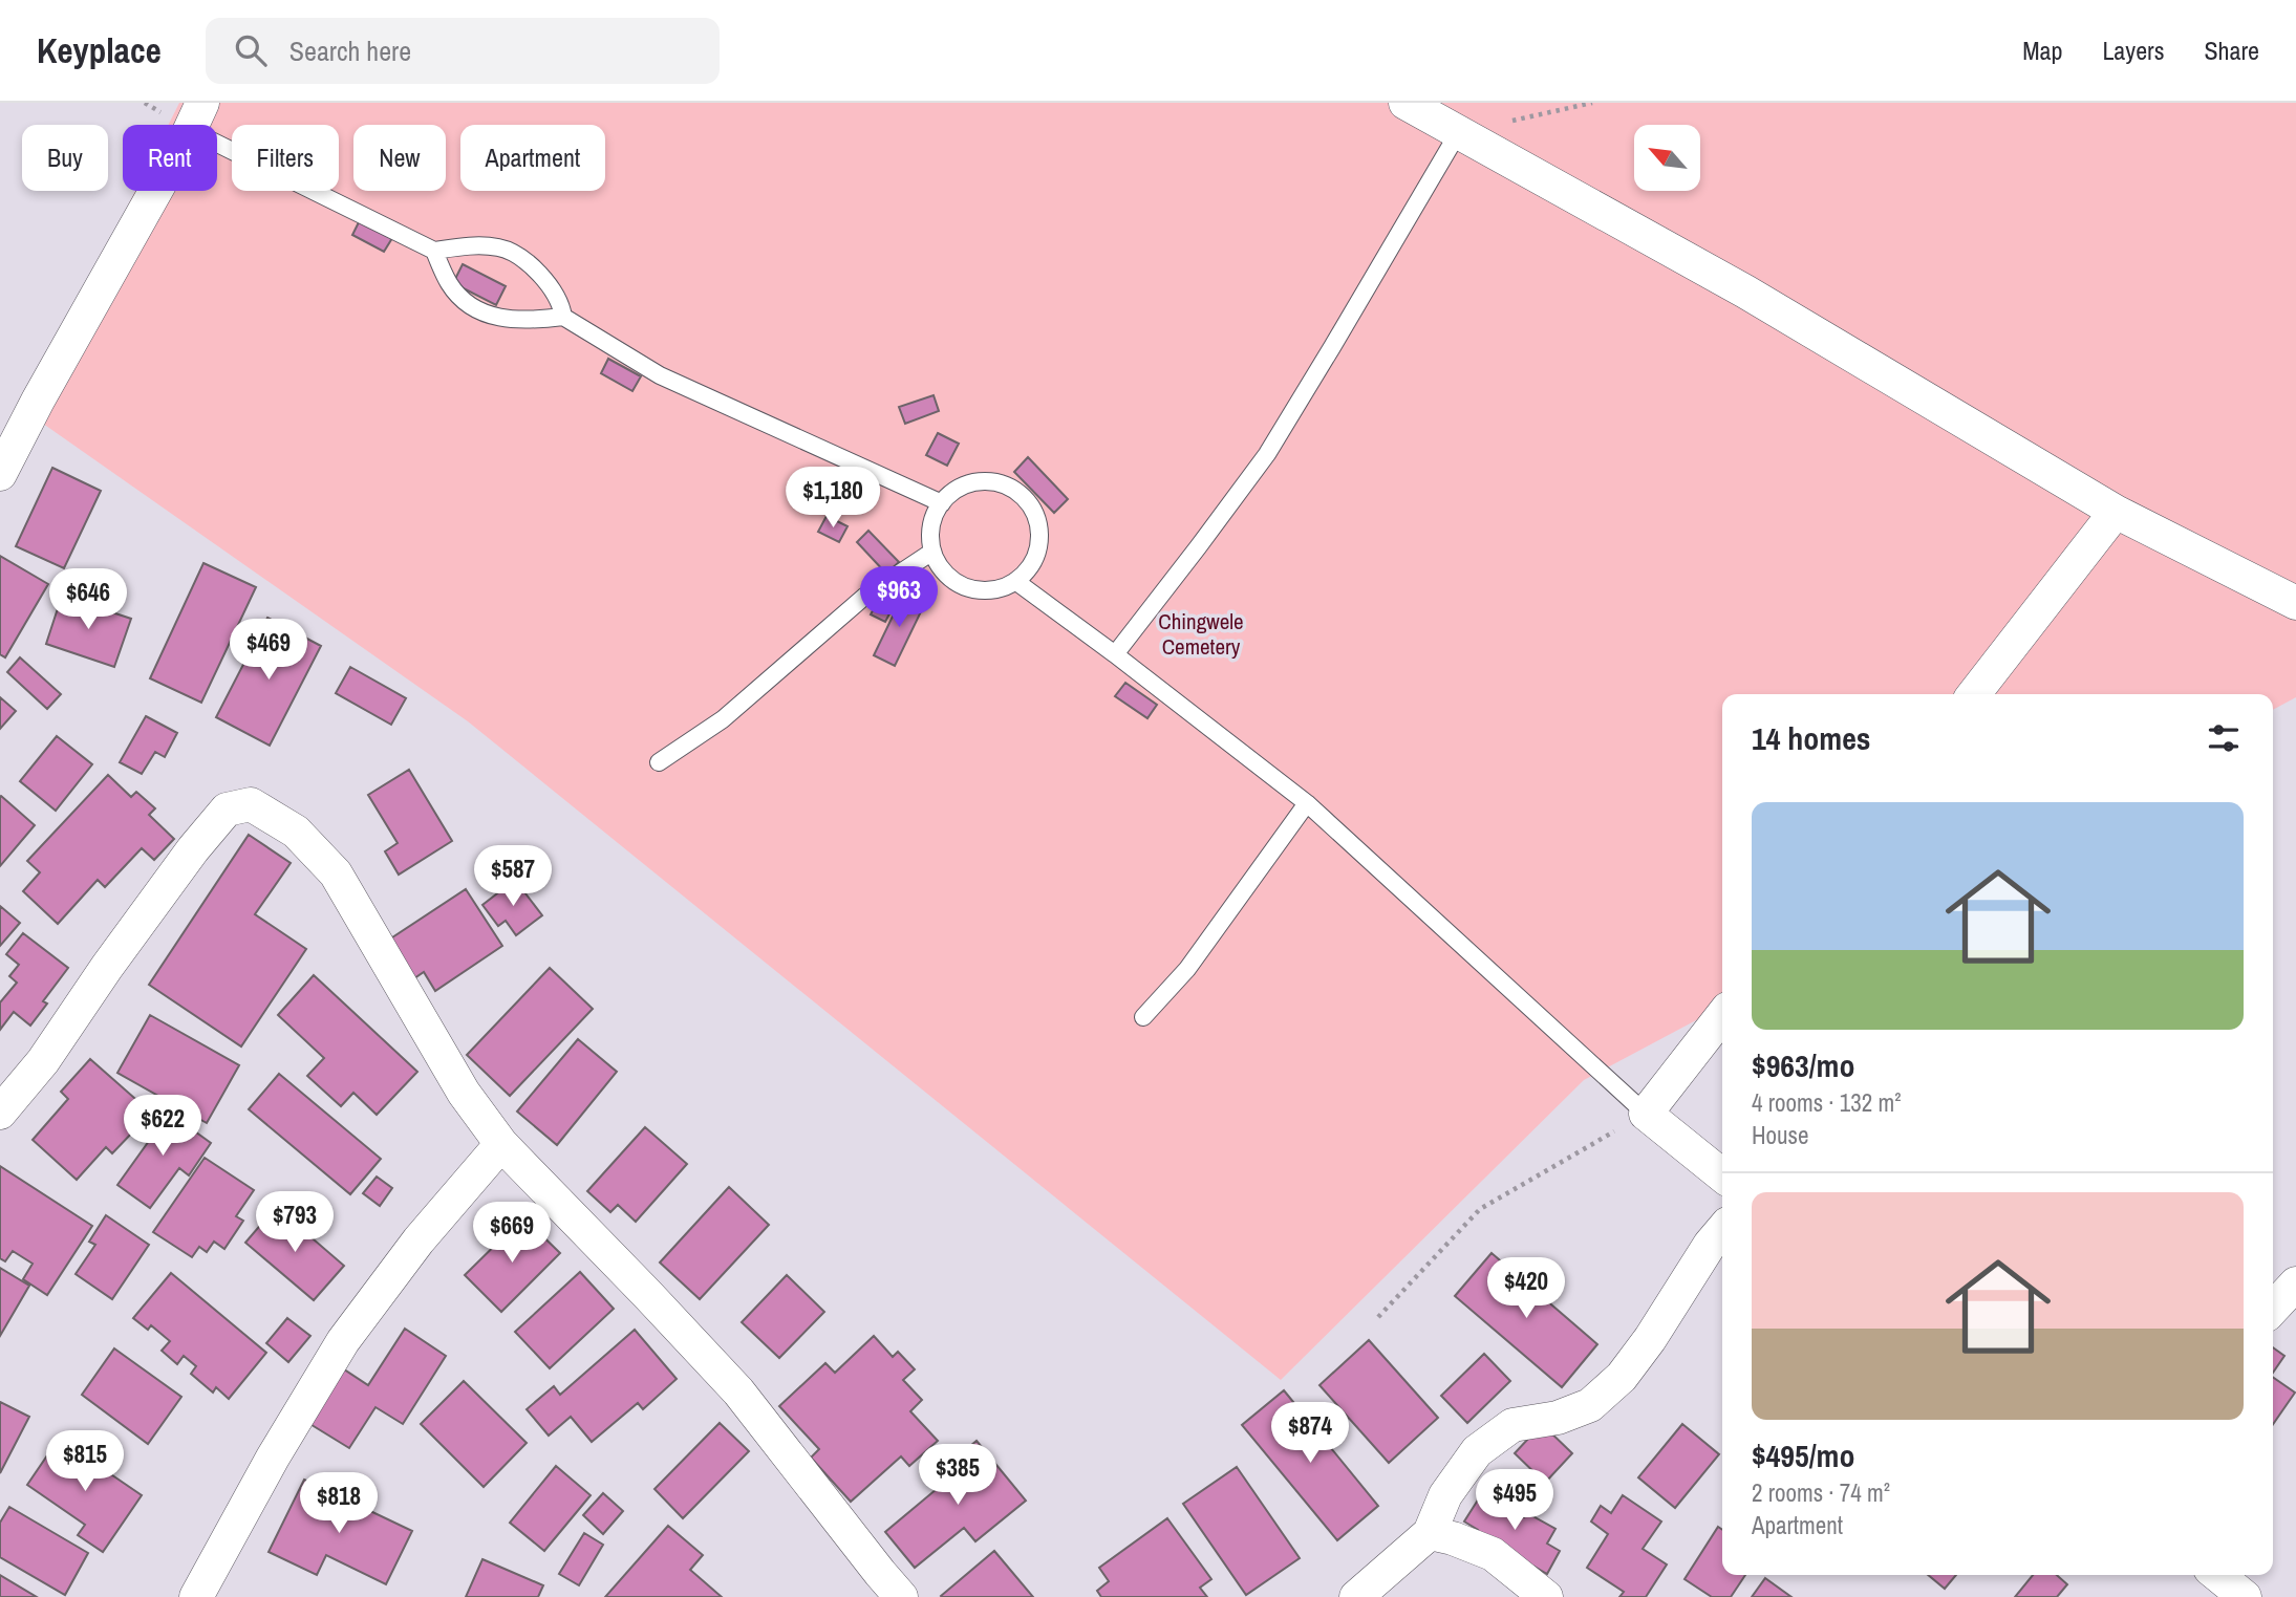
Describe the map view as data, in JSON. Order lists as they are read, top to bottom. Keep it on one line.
{"parks":["Chingwele Cemetery"],"north":"top left","page":{"header":"Keyplace","search":"Search here","nav":["Map","Layers","Share"],"chip":["Buy","Rent","Filters","New","Apartment"],"price":["$1,180","$963","$646","$469","$587","$622","$793","$669","$420","$874","$815","$385","$495","$818"],"heading":"14 homes","list":[{"name":"$963/mo","note":"4 rooms · 132 m² · House"},{"name":"$495/mo","note":"2 rooms · 74 m² · Apartment"}]}}
